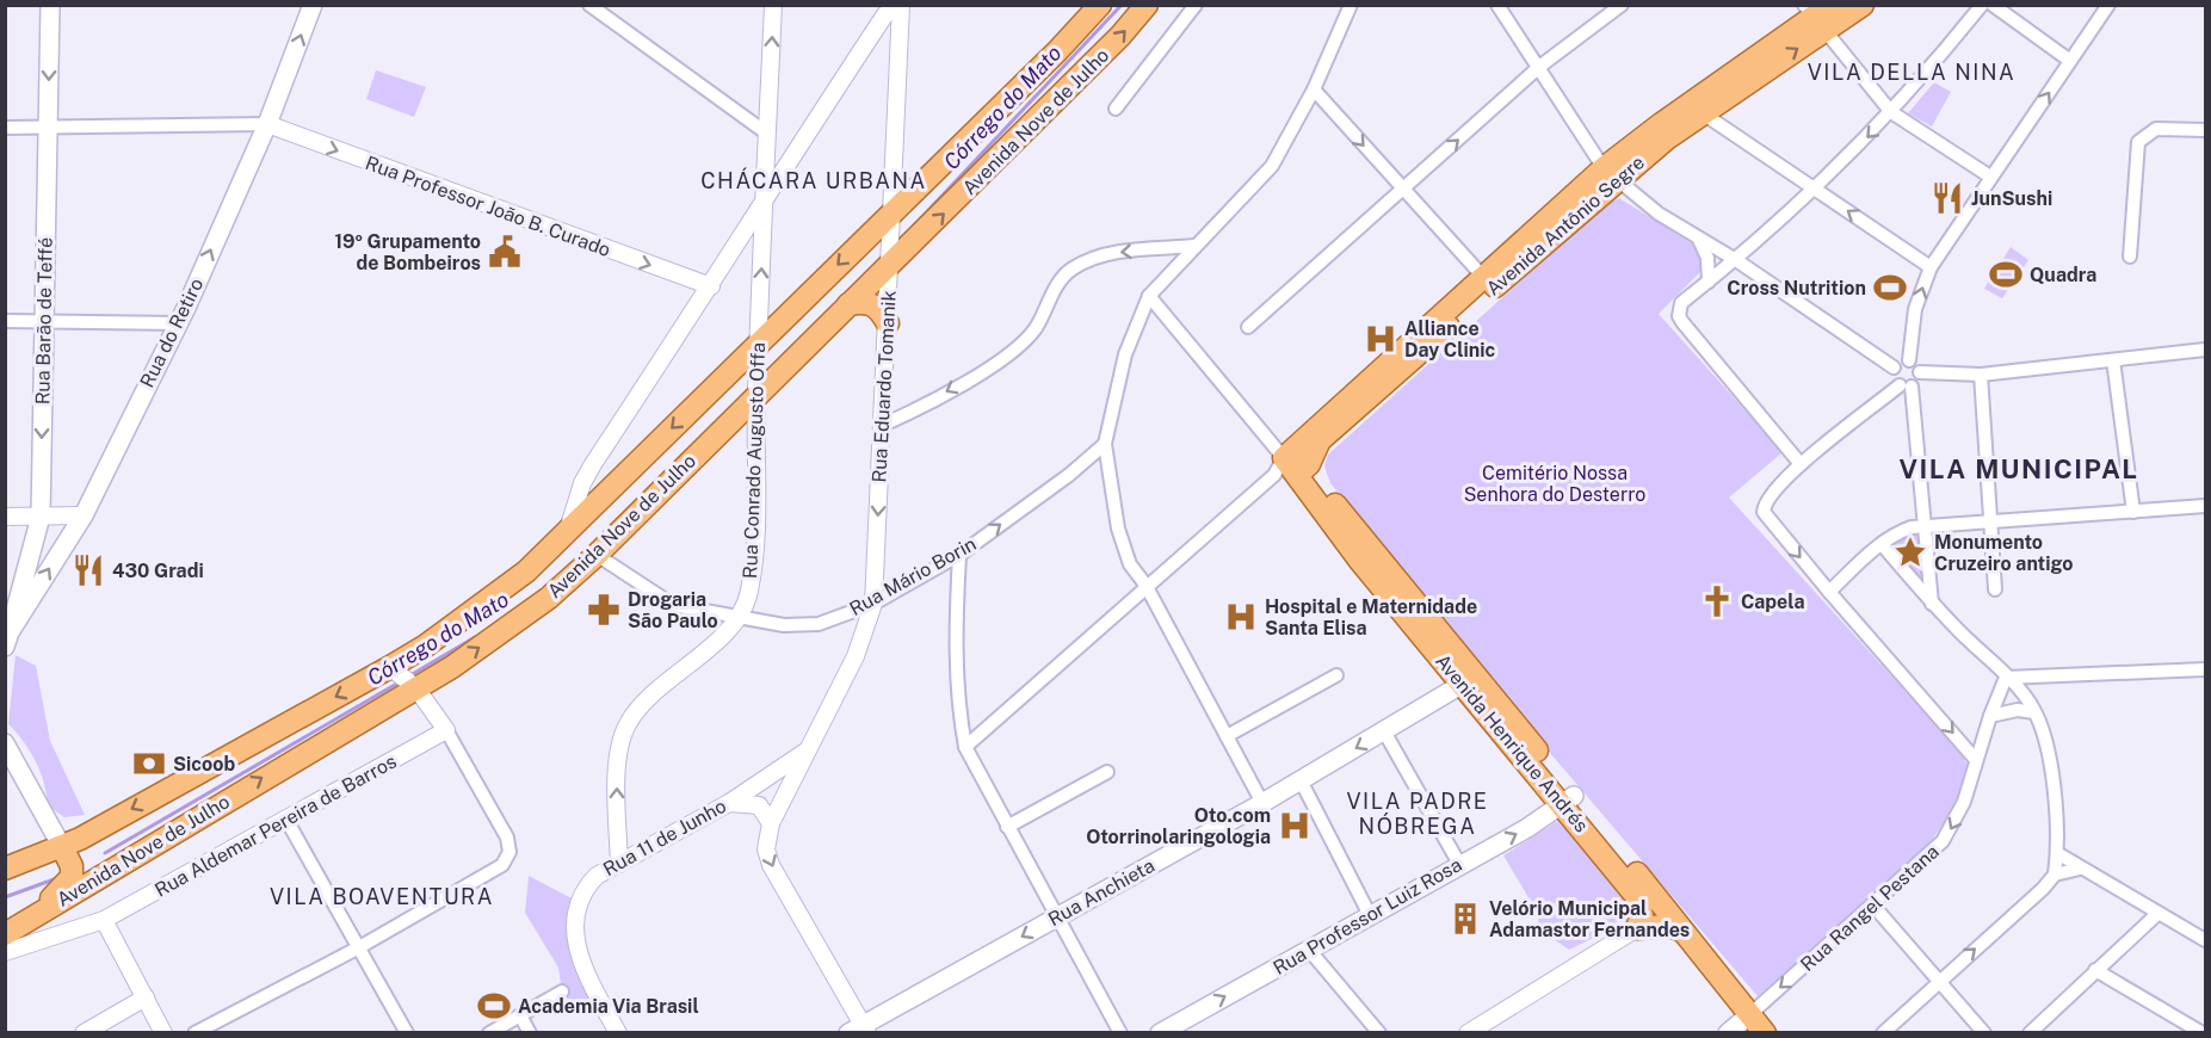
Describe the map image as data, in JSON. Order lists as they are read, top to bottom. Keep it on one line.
{"streets":{"main road":["Avenida Nove de Julho","Avenida Antônio Segre","Rua Barão de Teffé","Rua do Retiro","Avenida Henrique Andrés","Rua Anchieta","Rua Rangel Pestana","Rua Professor Luiz Rosa"],"street":["Rua Professor João B. Curado","Rua Eduardo Tomanik","Rua Conrado Augusto Offa","Rua Mário Borin","Rua Aldemar Pereira de Barros","Rua 11 de Junho"]},"crossings":[["Avenida Nove de Julho","Rua Eduardo Tomanik"],["Avenida Nove de Julho","Rua Conrado Augusto Offa"],["Avenida Nove de Julho","Rua Mário Borin"],["Rua Professor João B. Curado","Rua do Retiro"],["Avenida Antônio Segre","Avenida Henrique Andrés"],["Rua Barão de Teffé","Rua do Retiro"],["Rua Eduardo Tomanik","Rua Mário Borin"],["Rua Eduardo Tomanik","Rua 11 de Junho"],["Rua Conrado Augusto Offa","Rua Mário Borin"],["Avenida Henrique Andrés","Rua Anchieta"],["Avenida Henrique Andrés","Rua Rangel Pestana"],["Avenida Henrique Andrés","Rua Professor Luiz Rosa"]],"one_way":["Rua Professor João B. Curado","Rua Barão de Teffé","Rua do Retiro","Rua Conrado Augusto Offa","Rua Anchieta","Rua Professor Luiz Rosa"],"districts":["VILA DELLA NINA","CHÁCARA URBANA","VILA MUNICIPAL","VILA PADRE NÓBREGA","VILA BOAVENTURA"],"water":["Córrego do Mato"],"parks":["Cemitério Nossa Senhora do Desterro"],"places":{"restaurant":["JunSushi","430 Gradi"],"public building":["19º Grupamento de Bombeiros"],"sports":["Quadra","Cross Nutrition","Academia Via Brasil"],"hospital":["Alliance Day Clinic","Hospital e Maternidade Santa Elisa","Oto.com Otorrinolaringologia"],"place":["Monumento Cruzeiro antigo"],"church":["Capela"],"pharmacy":["Drogaria São Paulo"],"bank":["Sicoob"],"building":["Velório Municipal Adamastor Fernandes"]}}
